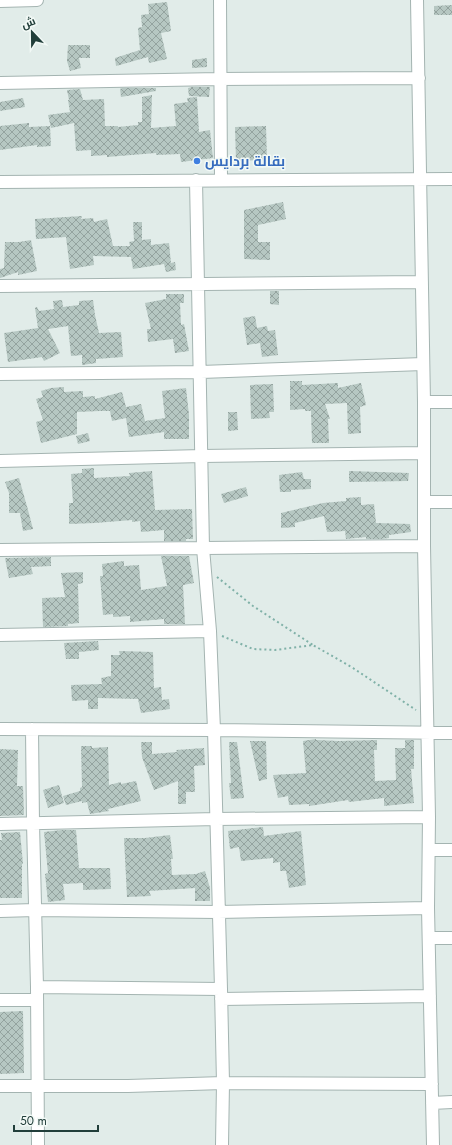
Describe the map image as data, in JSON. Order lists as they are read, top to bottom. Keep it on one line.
{"places":["بقالة بردايس"],"scale_bar":"50 m","north":"top"}
